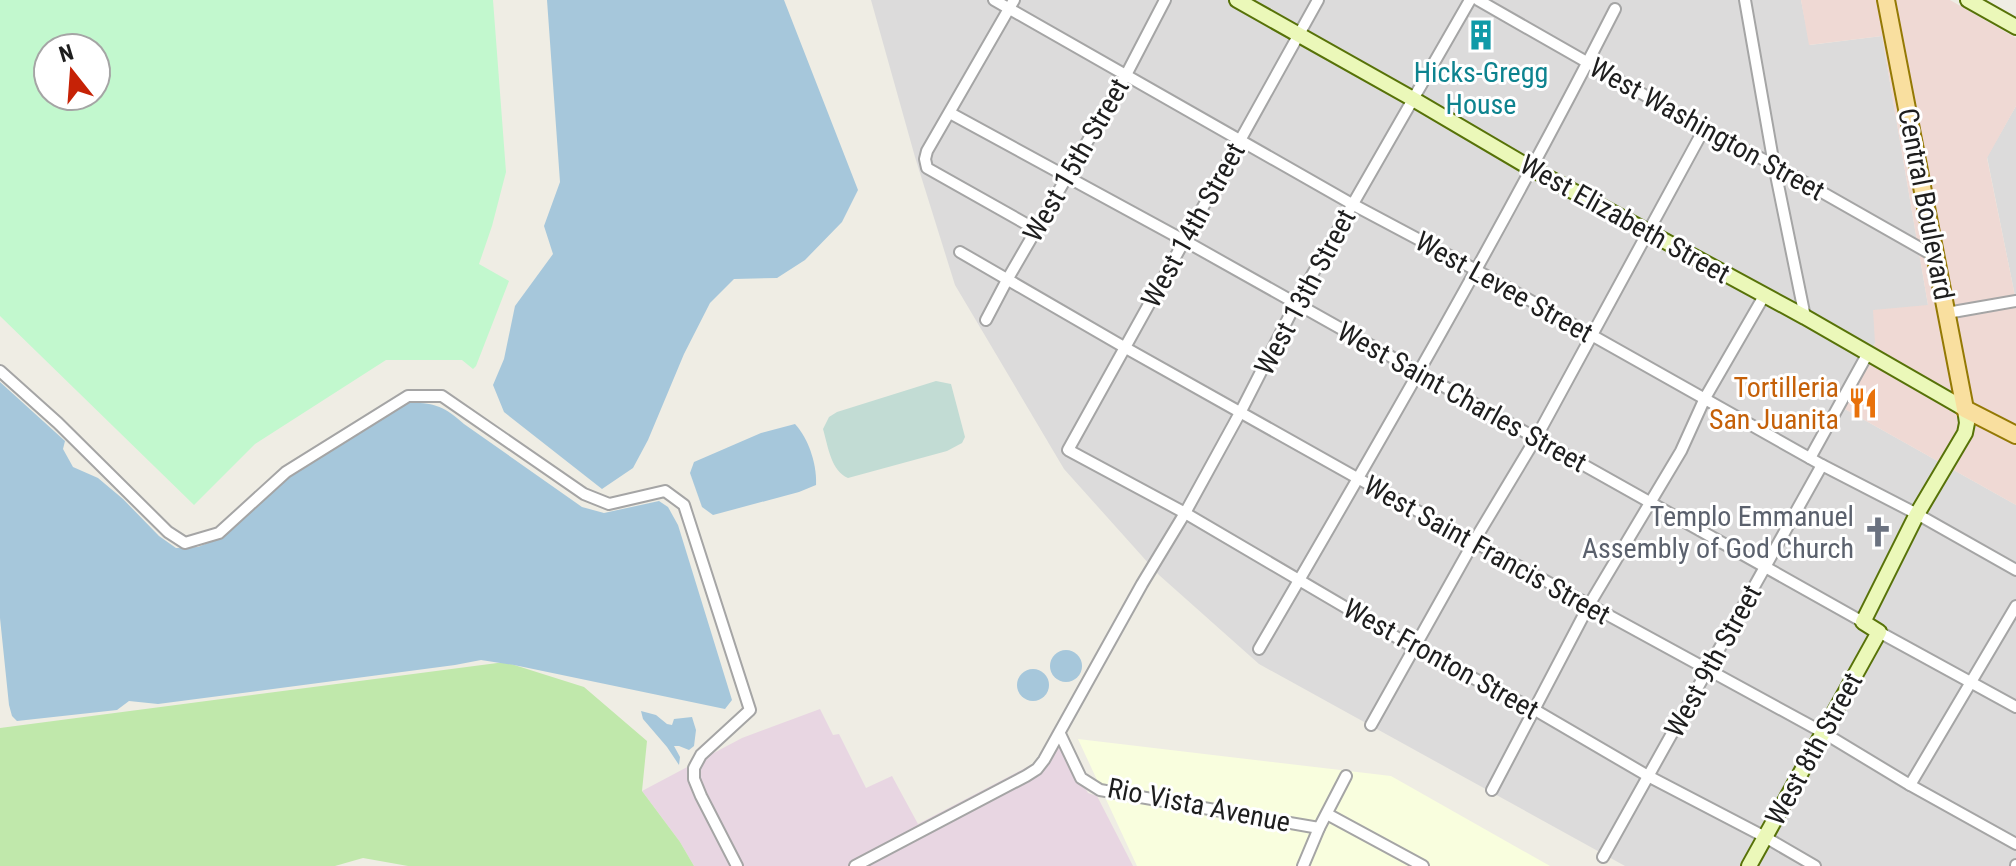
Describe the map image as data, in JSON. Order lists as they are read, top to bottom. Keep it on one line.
{"streets":{"main road":["Central Boulevard","West Elizabeth Street"],"street":["West Washington Street","West 15th Street","West 14th Street","West Levee Street","West 13th Street","West Saint Charles Street","West Saint Francis Street","West Fronton Street","West 9th Street","West 8th Street","Rio Vista Avenue"]},"crossings":[["West Washington Street","Central Boulevard"],["West 15th Street","West Levee Street"],["West 15th Street","West Saint Charles Street"],["West 15th Street","West Saint Francis Street"],["Central Boulevard","West Elizabeth Street"],["West Elizabeth Street","West 14th Street"],["West Elizabeth Street","West 13th Street"],["West 14th Street","West Levee Street"],["West 14th Street","West Saint Charles Street"],["West 14th Street","West Saint Francis Street"],["West 14th Street","West Fronton Street"],["West Levee Street","West 13th Street"],["West Levee Street","West 9th Street"],["West 13th Street","West Saint Charles Street"],["West 13th Street","West Saint Francis Street"],["West 13th Street","West Fronton Street"],["West 13th Street","Rio Vista Avenue"],["West Saint Charles Street","West 9th Street"],["West Saint Charles Street","West 8th Street"],["West Saint Francis Street","West 9th Street"],["West Saint Francis Street","West 8th Street"],["West Fronton Street","West 9th Street"],["West Fronton Street","West 8th Street"]],"places":{"building":["Hicks-Gregg House"],"restaurant":["Tortilleria San Juanita"],"church":["Templo Emmanuel Assembly of God Church"]},"north":"top"}
